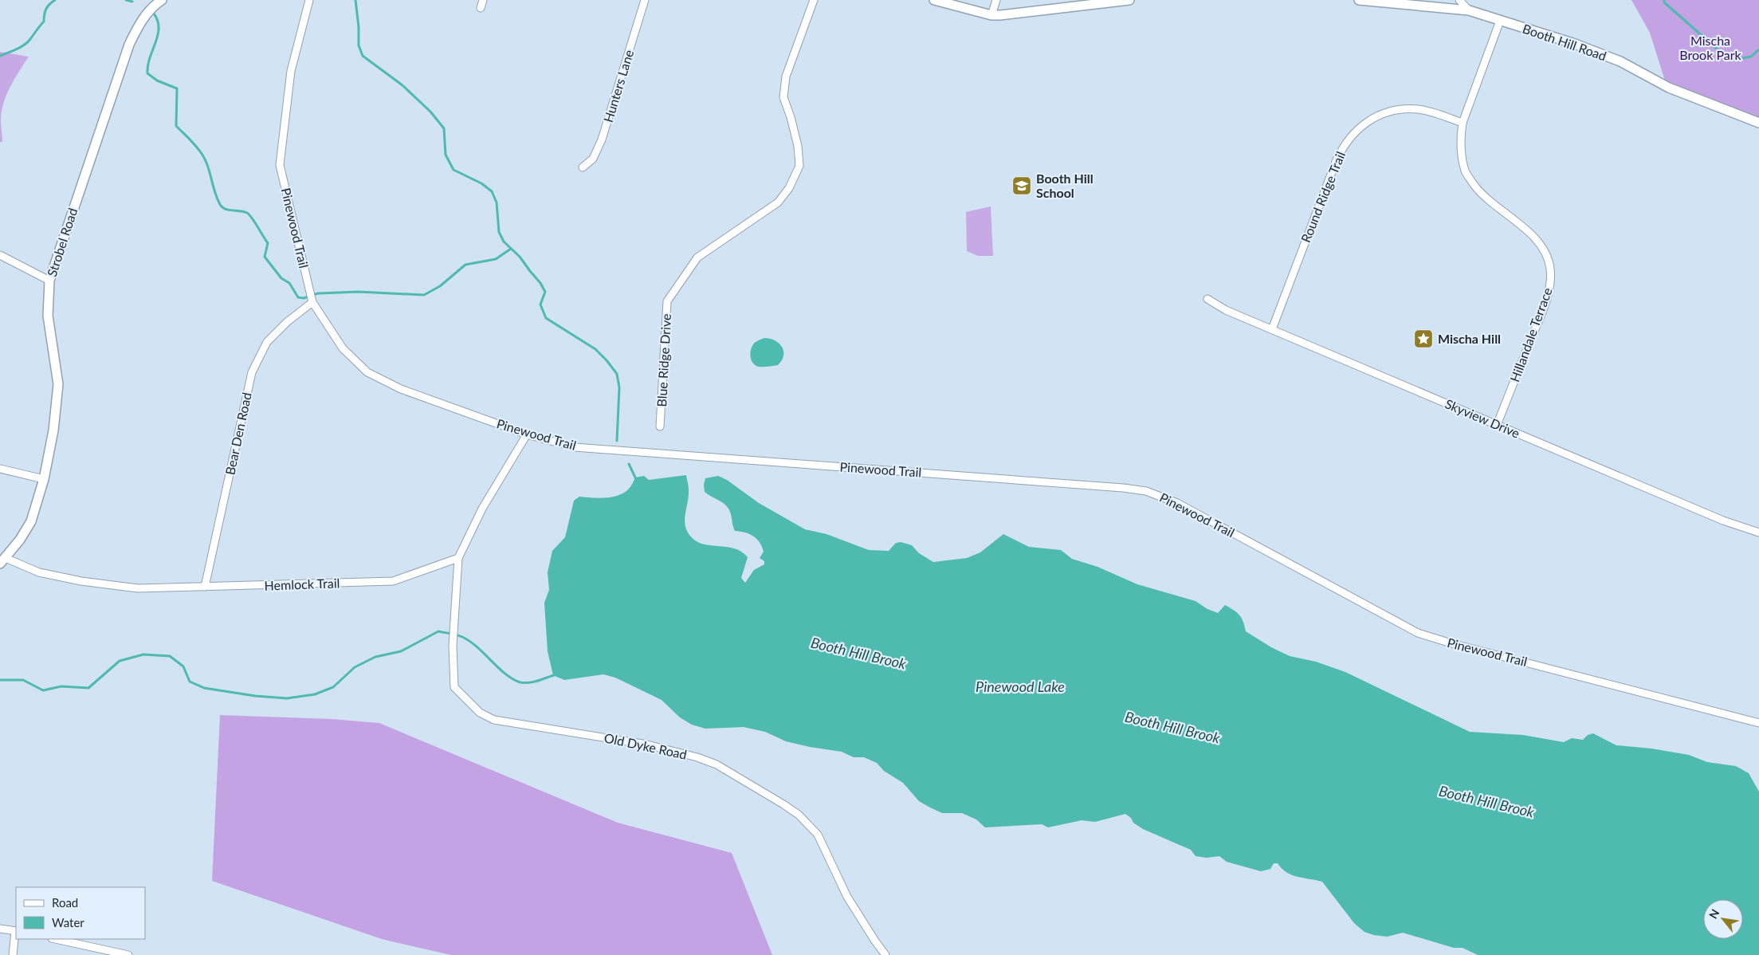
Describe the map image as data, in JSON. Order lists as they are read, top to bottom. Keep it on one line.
{"streets":{"street":["Booth Hill Road","Hunters Lane","Round Ridge Trail","Pinewood Trail","Strobel Road","Hillandale Terrace","Blue Ridge Drive","Skyview Drive","Bear Den Road","Hemlock Trail","Old Dyke Road"]},"crossings":[["Booth Hill Road","Hillandale Terrace"],["Round Ridge Trail","Hillandale Terrace"],["Round Ridge Trail","Skyview Drive"],["Pinewood Trail","Bear Den Road"],["Strobel Road","Hemlock Trail"],["Hillandale Terrace","Skyview Drive"],["Bear Den Road","Hemlock Trail"],["Hemlock Trail","Old Dyke Road"]],"water":["Booth Hill Brook","Pinewood Lake"],"parks":["Mischa Brook Park"],"places":{"school or university":["Booth Hill School"],"place":["Mischa Hill"]},"legend":["Road","Water"],"north":"top left"}
